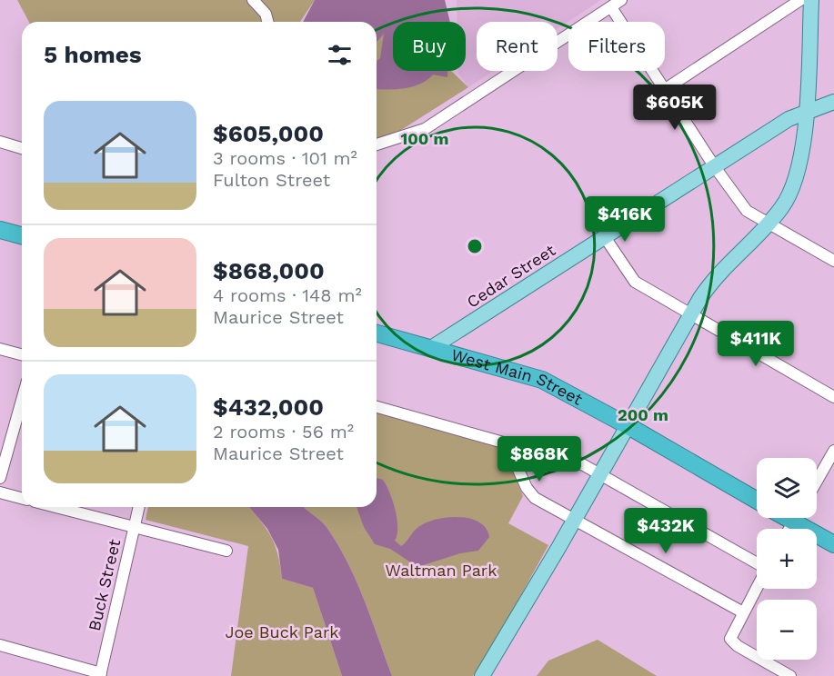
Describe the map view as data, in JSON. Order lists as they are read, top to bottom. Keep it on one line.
{"streets":{"highway":["West Main Street"],"main road":["Cedar Street"],"street":["Buck Street"]},"crossings":[["Cedar Street","West Main Street"]],"parks":["Waltman Park","Joe Buck Park"],"page":{"chip":["Buy","Rent","Filters"],"heading":"5 homes","price":["$605K","$416K","$411K","$868K","$432K"],"list":[{"name":"$605,000","note":"3 rooms · 101 m² · Fulton Street"},{"name":"$868,000","note":"4 rooms · 148 m² · Maurice Street"},{"name":"$432,000","note":"2 rooms · 56 m² · Maurice Street"}],"map_buttons":["+","−"]},"rings":["100 m","200 m"]}
